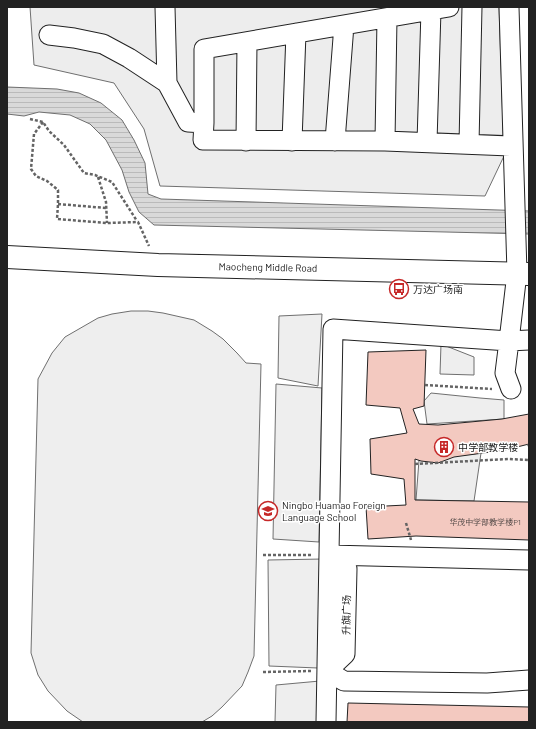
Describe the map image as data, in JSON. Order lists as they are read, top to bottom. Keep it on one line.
{"streets":{"main road":["Maocheng Middle Road"],"street":["升旗广场"]},"places":{"bus stop":["万达广场南"],"building":["中学部教学楼"],"school or university":["Ningbo Huamao Foreign Language School"]},"house_numbers":["华茂中学部教学楼P1"]}
